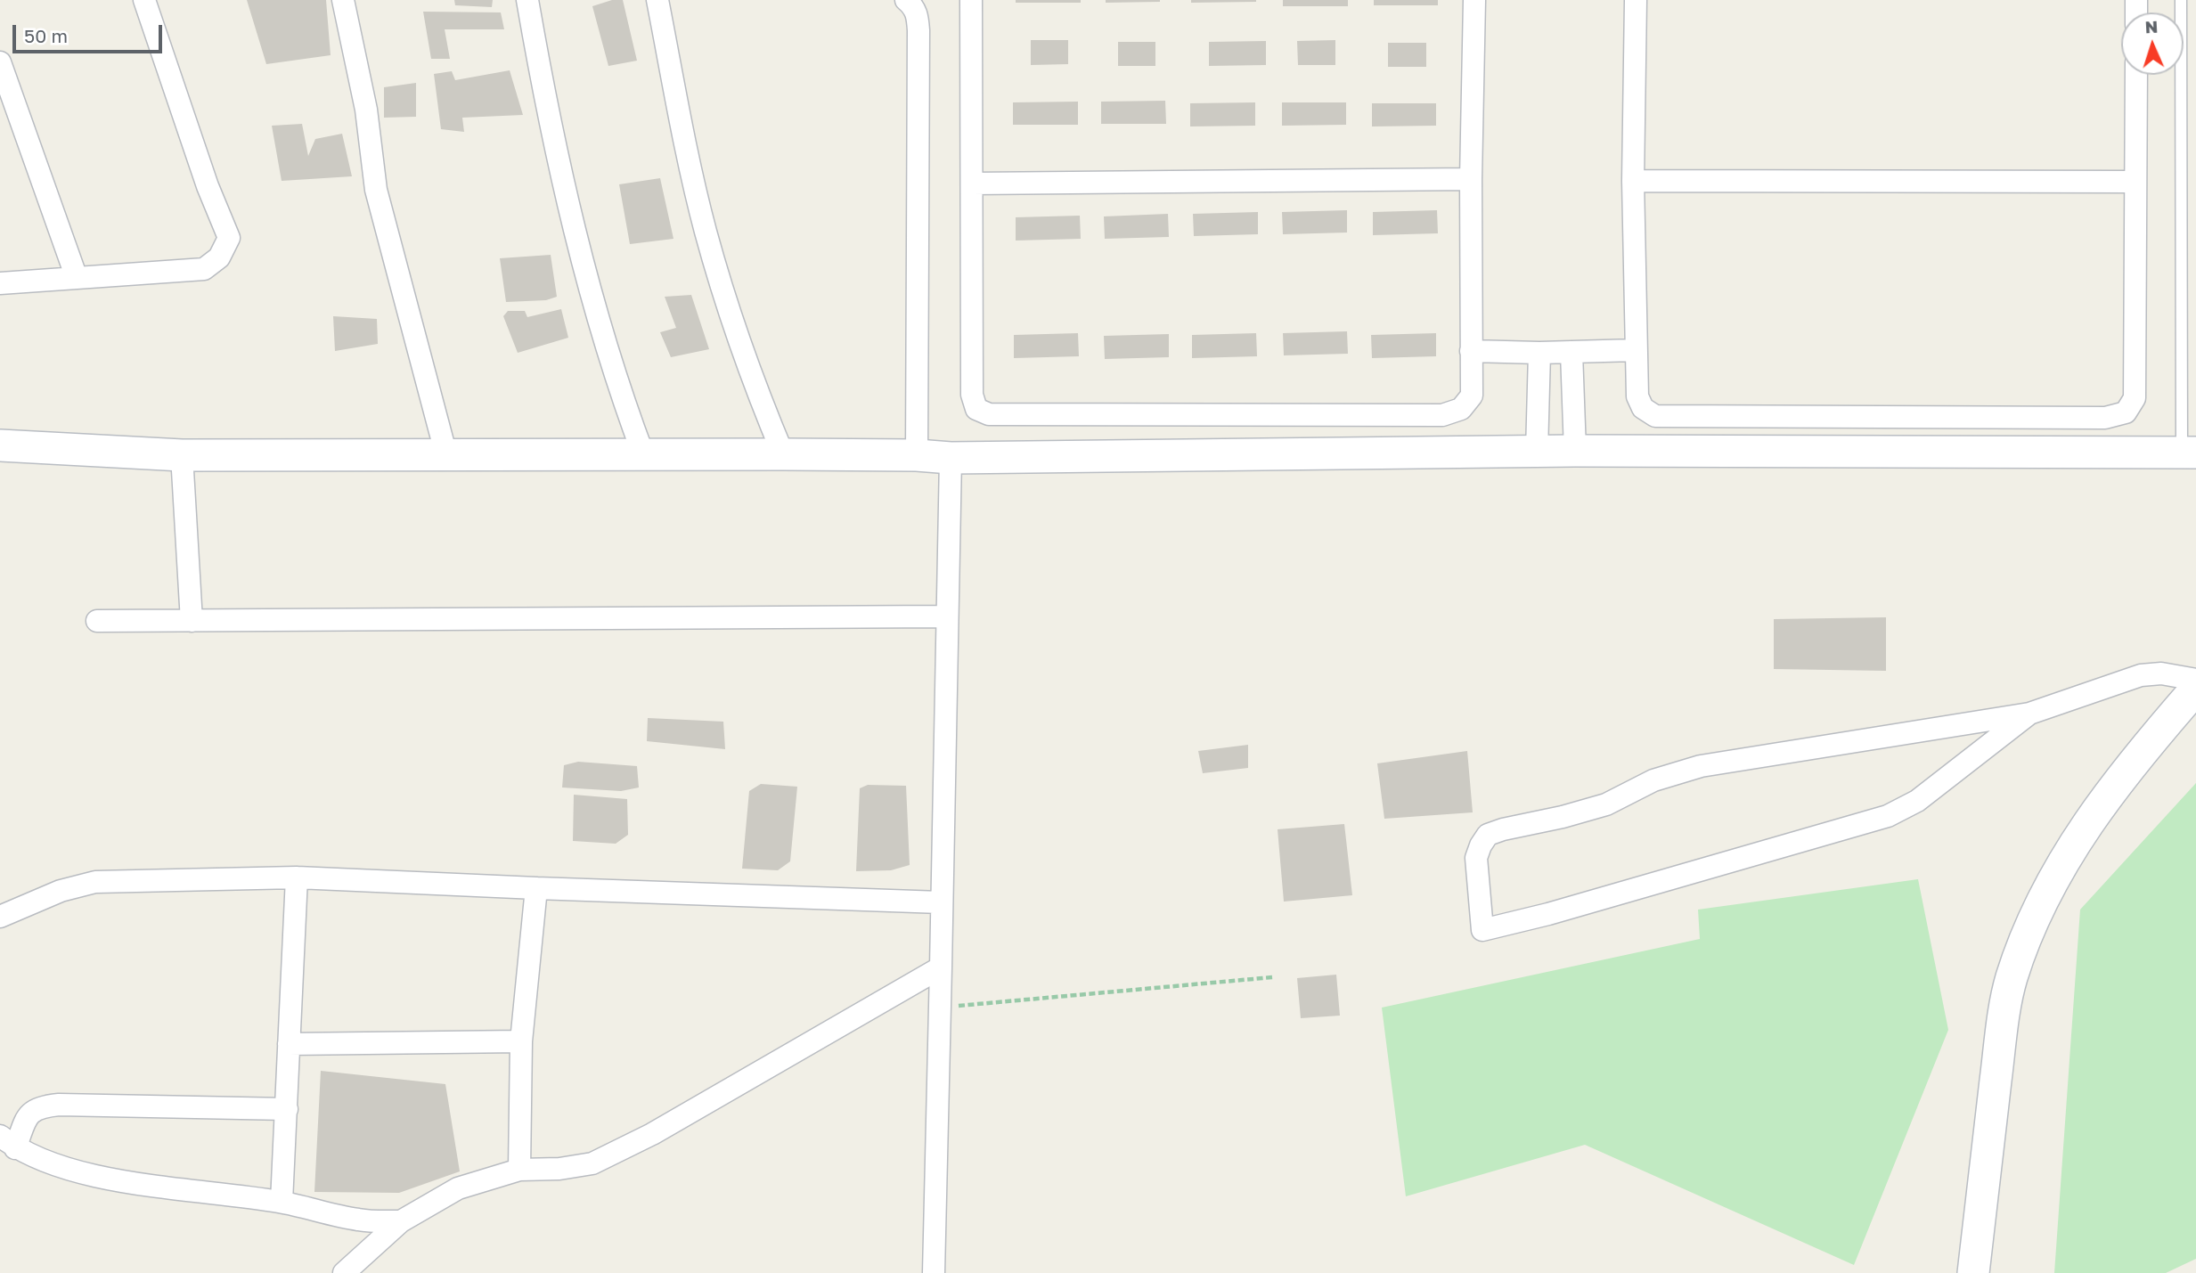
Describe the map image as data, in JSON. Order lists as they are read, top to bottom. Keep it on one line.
{"scale_bar":"50 m","north":"top"}
